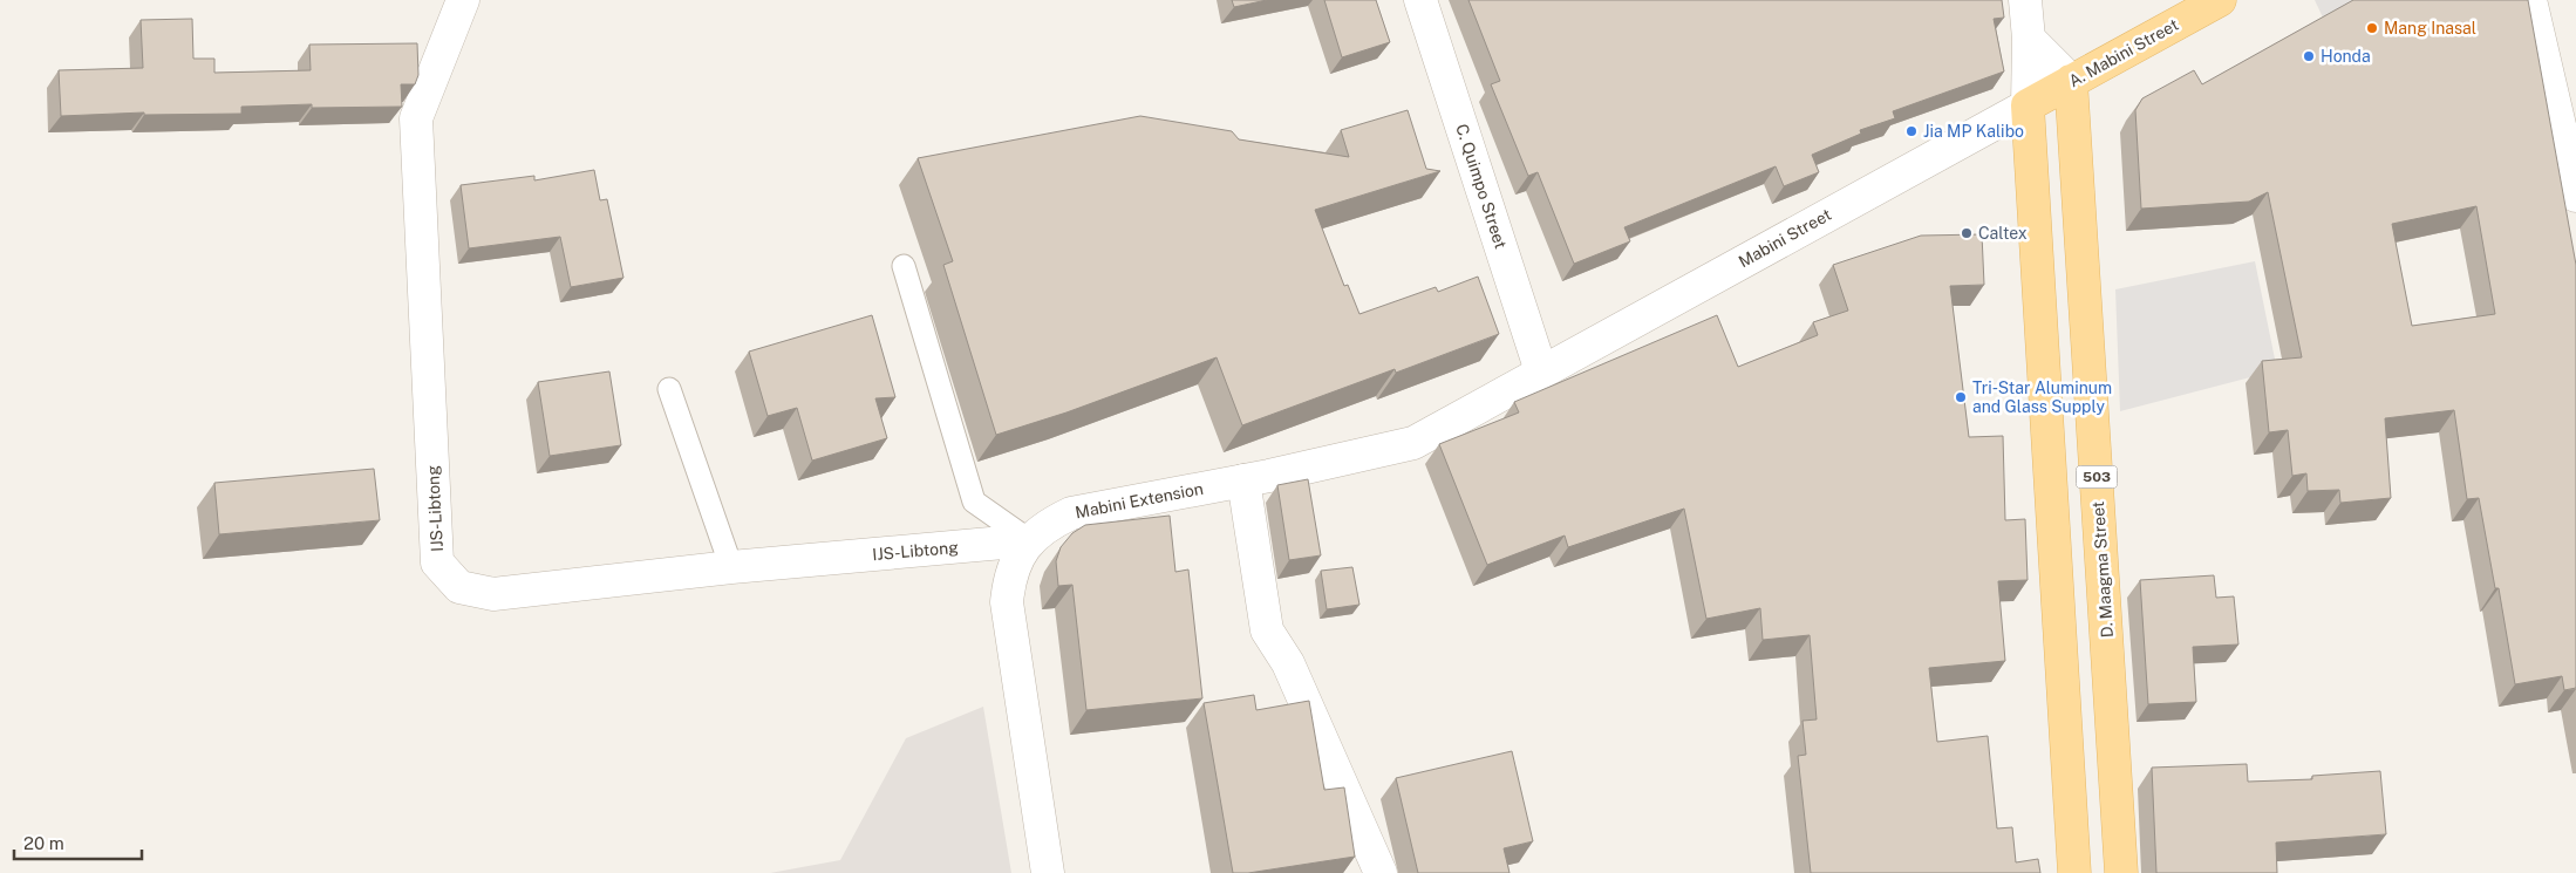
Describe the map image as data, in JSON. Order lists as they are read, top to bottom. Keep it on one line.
{"streets":{"main road":["A. Mabini Street","503","D. Maagma Street"],"street":["C. Quimpo Street","Mabini Street","Mabini Extension","IJS-Libtong"]},"crossings":[["A. Mabini Street","Mabini Street"],["A. Mabini Street","D. Maagma Street"],["C. Quimpo Street","Mabini Street"],["C. Quimpo Street","Mabini Extension"],["Mabini Street","Mabini Extension"],["Mabini Extension","IJS-Libtong"]],"places":["Mang Inasal","Honda","Jia MP Kalibo","Caltex","Tri-Star Aluminum and Glass Supply"],"scale_bar":"20 m"}
